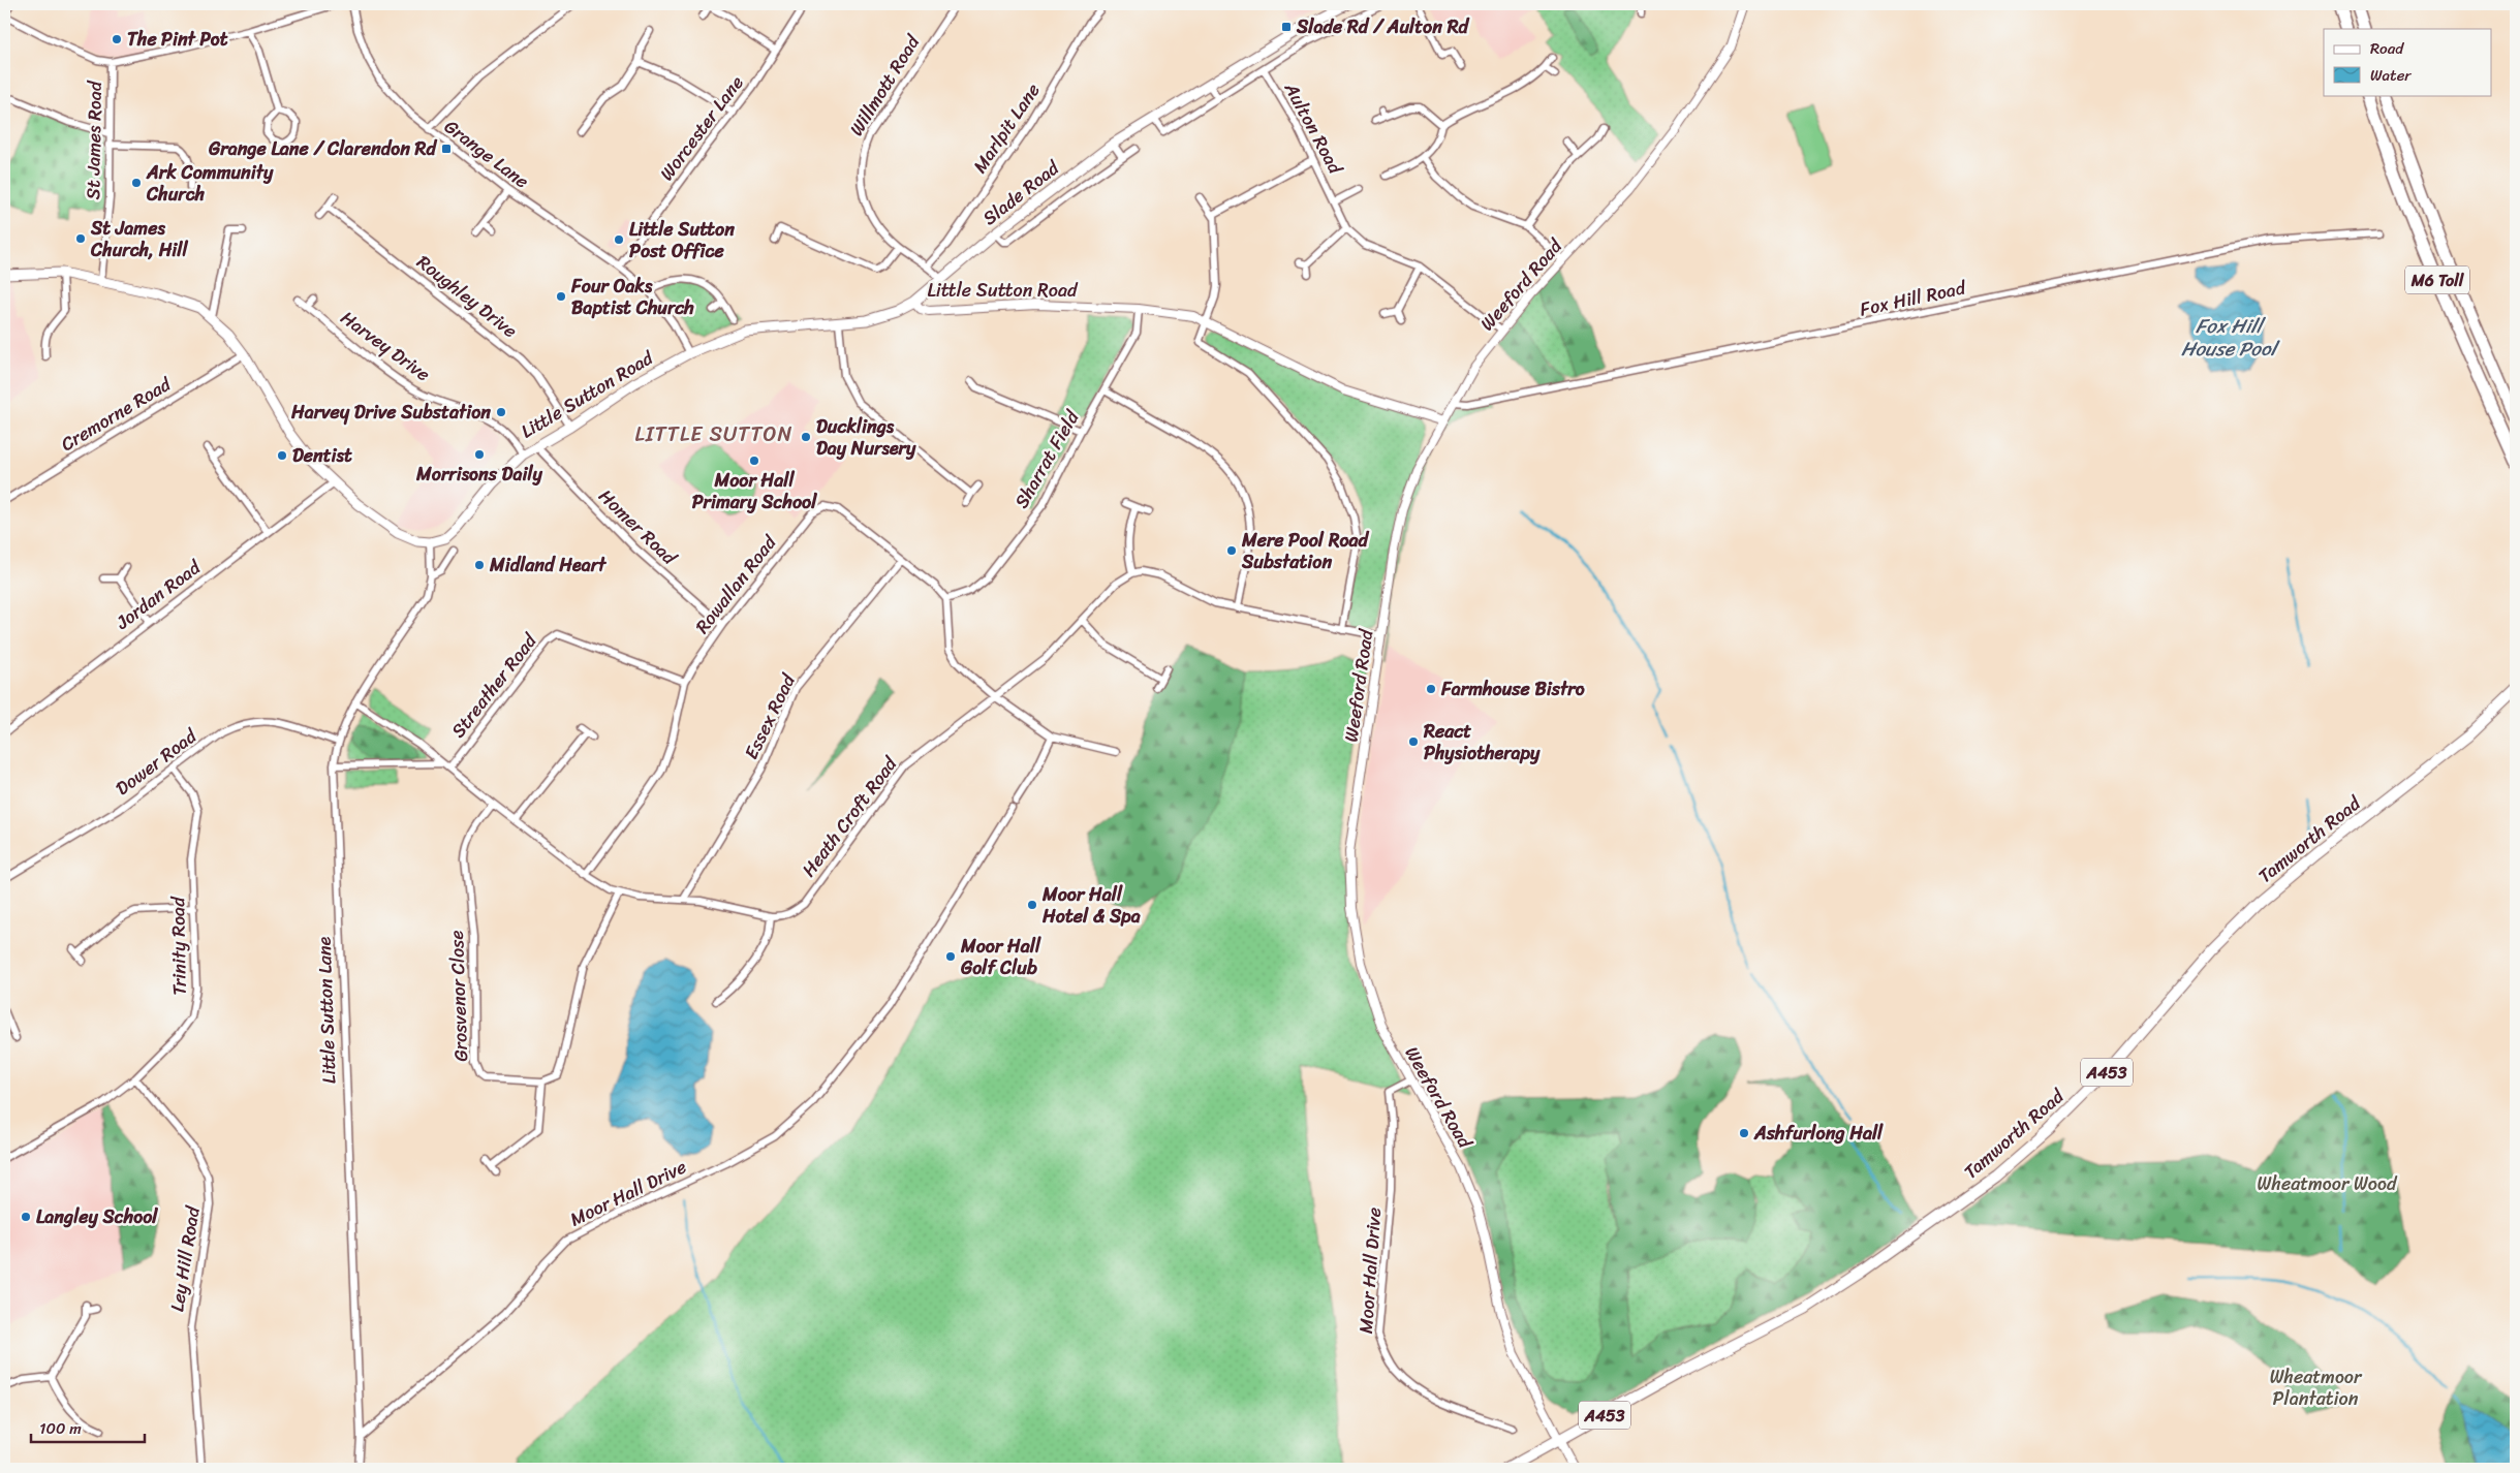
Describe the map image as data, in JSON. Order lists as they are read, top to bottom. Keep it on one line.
{"streets":{"highway":["M6 Toll"],"main road":["Slade Road","Little Sutton Road","Tamworth Road","A453"],"street":["Willmott Road","Worcester Lane","Marlpit Lane","Aulton Road","St James Road","Grange Lane","Weeford Road","Roughley Drive","Fox Hill Road","Harvey Drive","Cremorne Road","Sharrat Field","Homer Road","Rowallan Road","Jordan Road","Streather Road","Essex Road","Dower Road","Heath Croft Road","Trinity Road","Grosvenor Close","Little Sutton Lane","Moor Hall Drive","Ley Hill Road"]},"crossings":[["Willmott Road","Marlpit Lane"],["Willmott Road","Slade Road"],["Worcester Lane","Grange Lane"],["Aulton Road","Weeford Road"],["Grange Lane","Little Sutton Road"],["Slade Road","Little Sutton Road"],["Weeford Road","Little Sutton Road"],["Weeford Road","Fox Hill Road"],["Weeford Road","Tamworth Road"],["Weeford Road","Moor Hall Drive"],["Little Sutton Road","Roughley Drive"],["Little Sutton Road","Harvey Drive"],["Little Sutton Road","Sharrat Field"],["Little Sutton Road","Homer Road"],["Little Sutton Road","Little Sutton Lane"],["Sharrat Field","Rowallan Road"],["Homer Road","Rowallan Road"],["Rowallan Road","Streather Road"],["Rowallan Road","Essex Road"],["Rowallan Road","Heath Croft Road"],["Streather Road","Heath Croft Road"],["Essex Road","Heath Croft Road"],["Dower Road","Trinity Road"],["Dower Road","Little Sutton Lane"],["Heath Croft Road","Grosvenor Close"],["Heath Croft Road","Little Sutton Lane"],["Trinity Road","Ley Hill Road"],["Little Sutton Lane","Moor Hall Drive"]],"districts":["LITTLE SUTTON"],"water":["Fox Hill House Pool"],"parks":["Wheatmoor Wood","Wheatmoor Plantation"],"places":{"transit":["Slade Rd / Aulton Rd","Grange Lane / Clarendon Rd"],"other":["The Pint Pot","Ark Community Church","St James Church, Hill","Little Sutton Post Office","Four Oaks Baptist Church","Harvey Drive Substation","Ducklings Day Nursery","Morrisons Daily","Dentist","Moor Hall Primary School","Mere Pool Road Substation","Midland Heart","Farmhouse Bistro","React Physiotherapy","Moor Hall Hotel & Spa","Moor Hall Golf Club","Ashfurlong Hall","Langley School"]},"legend":["Road","Water"],"scale_bar":"100 m"}
